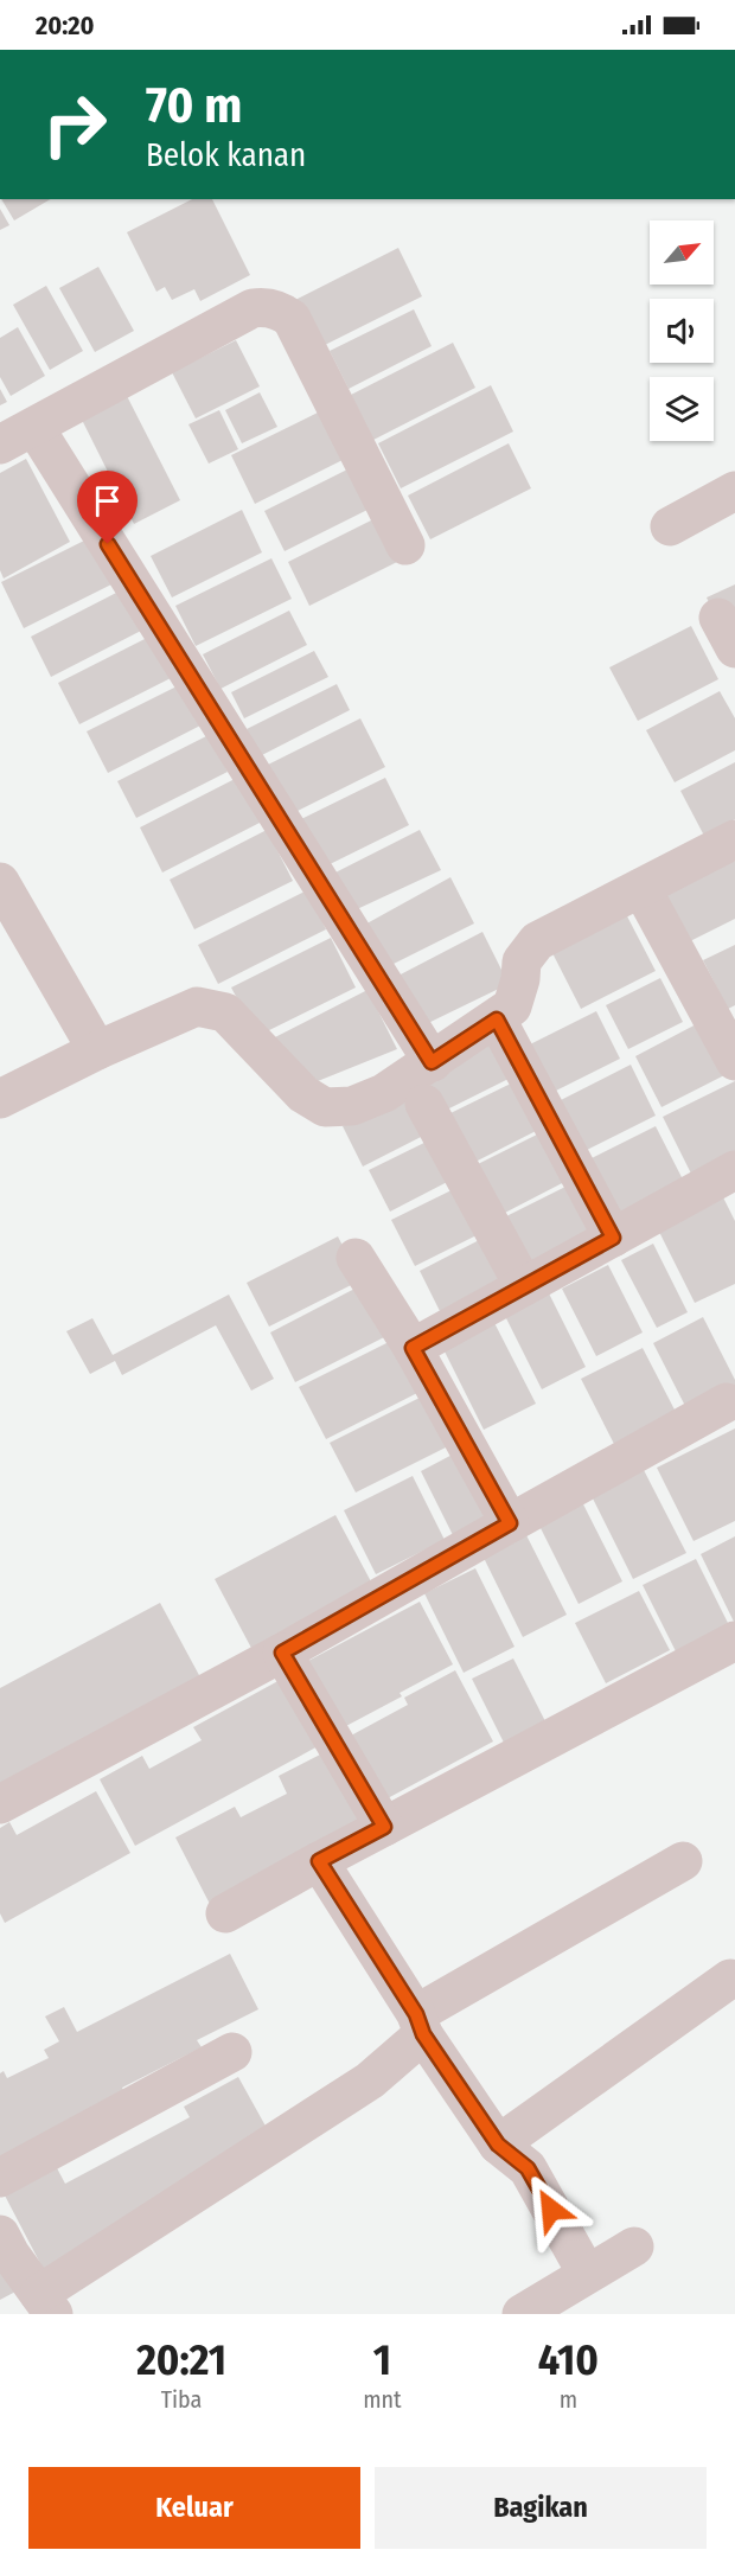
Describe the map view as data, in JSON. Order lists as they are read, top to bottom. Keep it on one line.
{"north":"top right","page":{"status":"20:20","turn":["70 m","Belok kanan"],"eta":["20:21","Tiba","1","mnt","410","m"],"buttons":["Keluar","Bagikan"]}}
